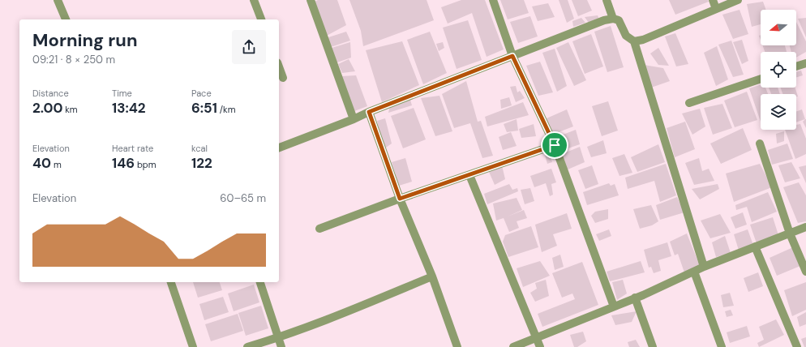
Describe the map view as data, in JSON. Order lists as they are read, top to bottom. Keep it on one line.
{"north":"left","page":{"heading":["Morning run","09:21 · 8 × 250 m"],"stats":[["Distance","2.00 km"],["Time","13:42"],["Pace","6:51 /km"],["Elevation","40 m"],["Heart rate","146 bpm"],["kcal","122"]],"chart":["Elevation","60–65 m"]}}
